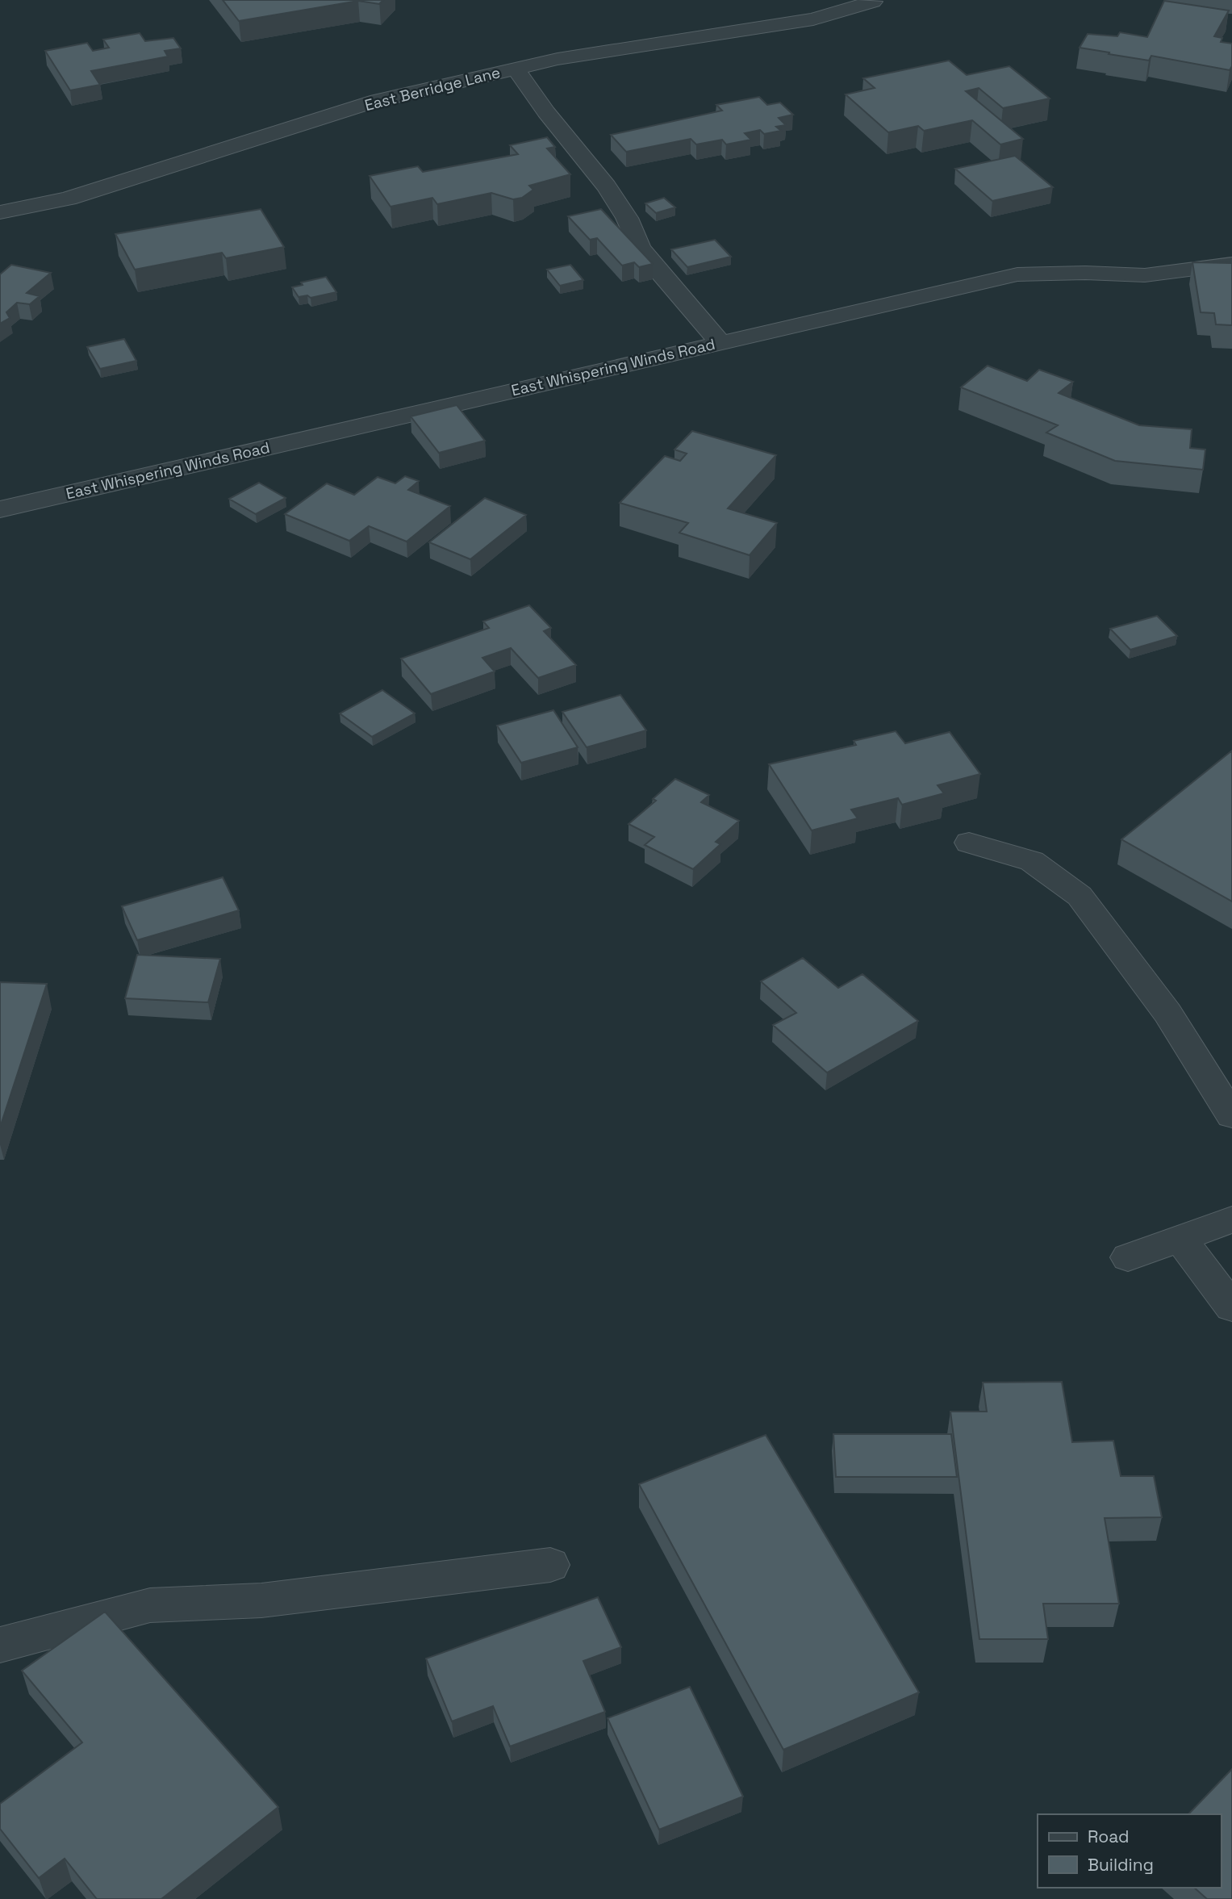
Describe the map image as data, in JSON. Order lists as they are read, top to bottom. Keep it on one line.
{"streets":{"street":["East Berridge Lane","East Whispering Winds Road"]},"legend":["Road","Building"]}
